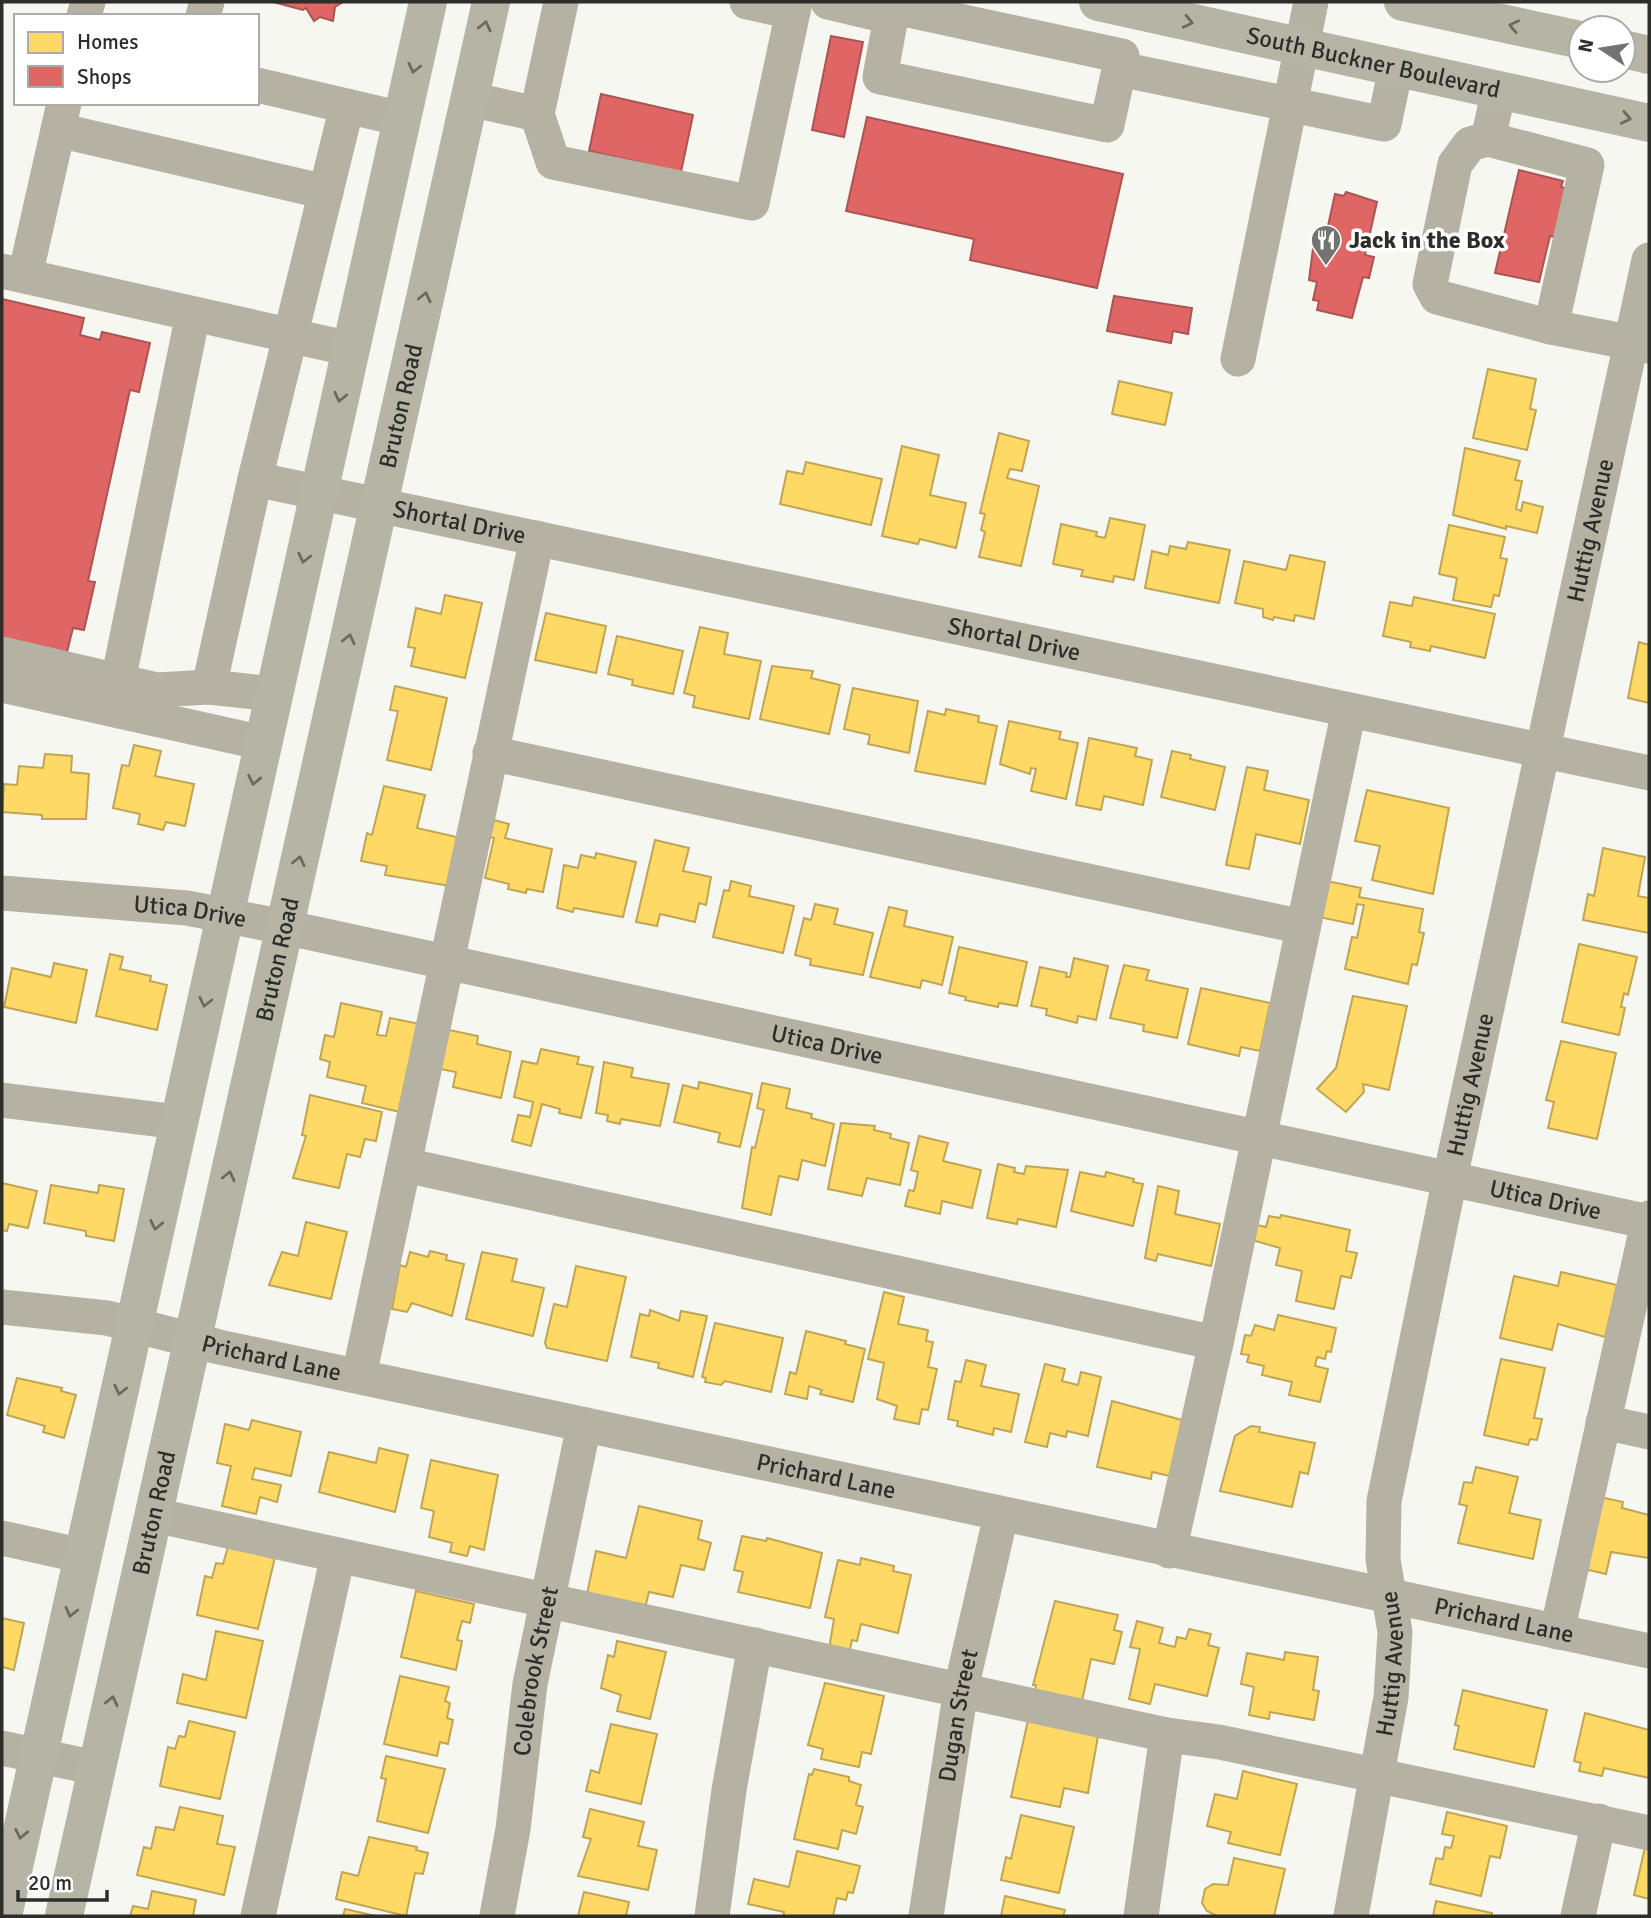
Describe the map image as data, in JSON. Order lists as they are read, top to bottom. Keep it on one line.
{"streets":{"main road":["South Buckner Boulevard","Bruton Road"],"street":["Shortal Drive","Huttig Avenue","Utica Drive","Prichard Lane","Colebrook Street","Dugan Street"]},"crossings":[["Bruton Road","Shortal Drive"],["Bruton Road","Utica Drive"],["Bruton Road","Prichard Lane"],["Shortal Drive","Huttig Avenue"],["Huttig Avenue","Utica Drive"],["Huttig Avenue","Prichard Lane"],["Prichard Lane","Colebrook Street"],["Prichard Lane","Dugan Street"]],"one_way":["South Buckner Boulevard"],"places":{"restaurant":["Jack in the Box"]},"legend":["Homes","Shops"],"scale_bar":"20 m","north":"left"}
